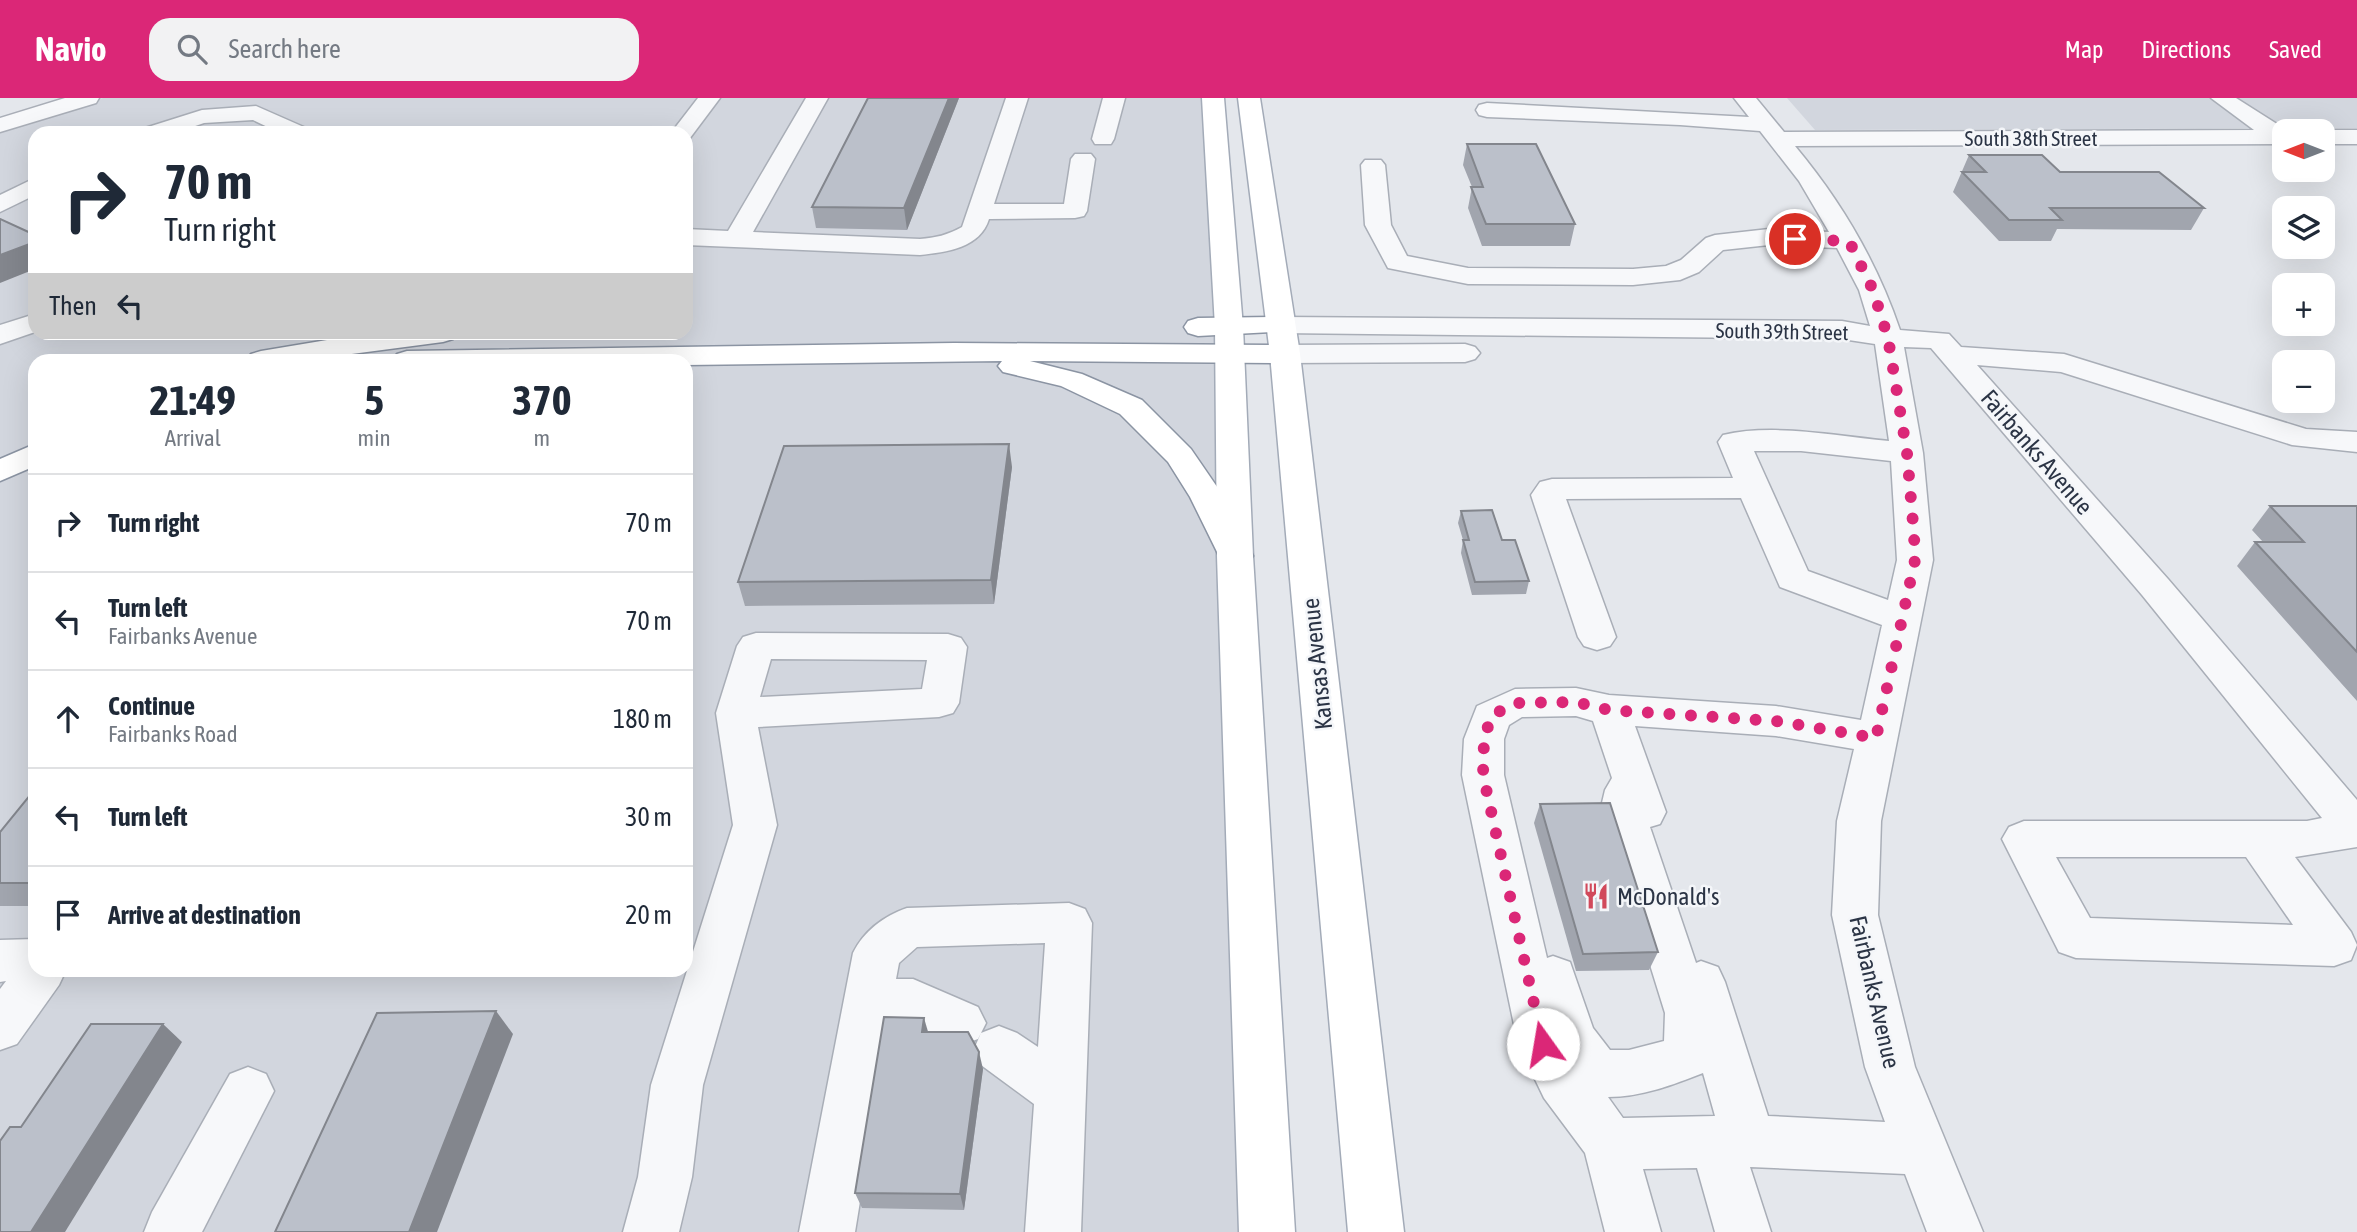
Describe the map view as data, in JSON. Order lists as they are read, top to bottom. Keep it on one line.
{"streets":{"main road":["Kansas Avenue"],"street":["South 38th Street","South 39th Street","Fairbanks Avenue"]},"crossings":[["South 38th Street","Fairbanks Avenue"],["South 39th Street","Fairbanks Avenue"],["South 39th Street","Kansas Avenue"]],"places":{"restaurant":["McDonald's"]},"north":"left","page":{"header":"Navio","search":"Search here","nav":["Map","Directions","Saved"],"map_buttons":["+","−"],"turn":["70 m","Turn right"],"then":"Then","eta":["21:49","Arrival","5","min","370","m"],"list":[{"name":"Turn right","value":"70 m"},{"name":"Turn left","note":"Fairbanks Avenue","value":"70 m"},{"name":"Continue","note":"Fairbanks Road","value":"180 m"},{"name":"Turn left","value":"30 m"},{"name":"Arrive at destination","value":"20 m"}]}}
